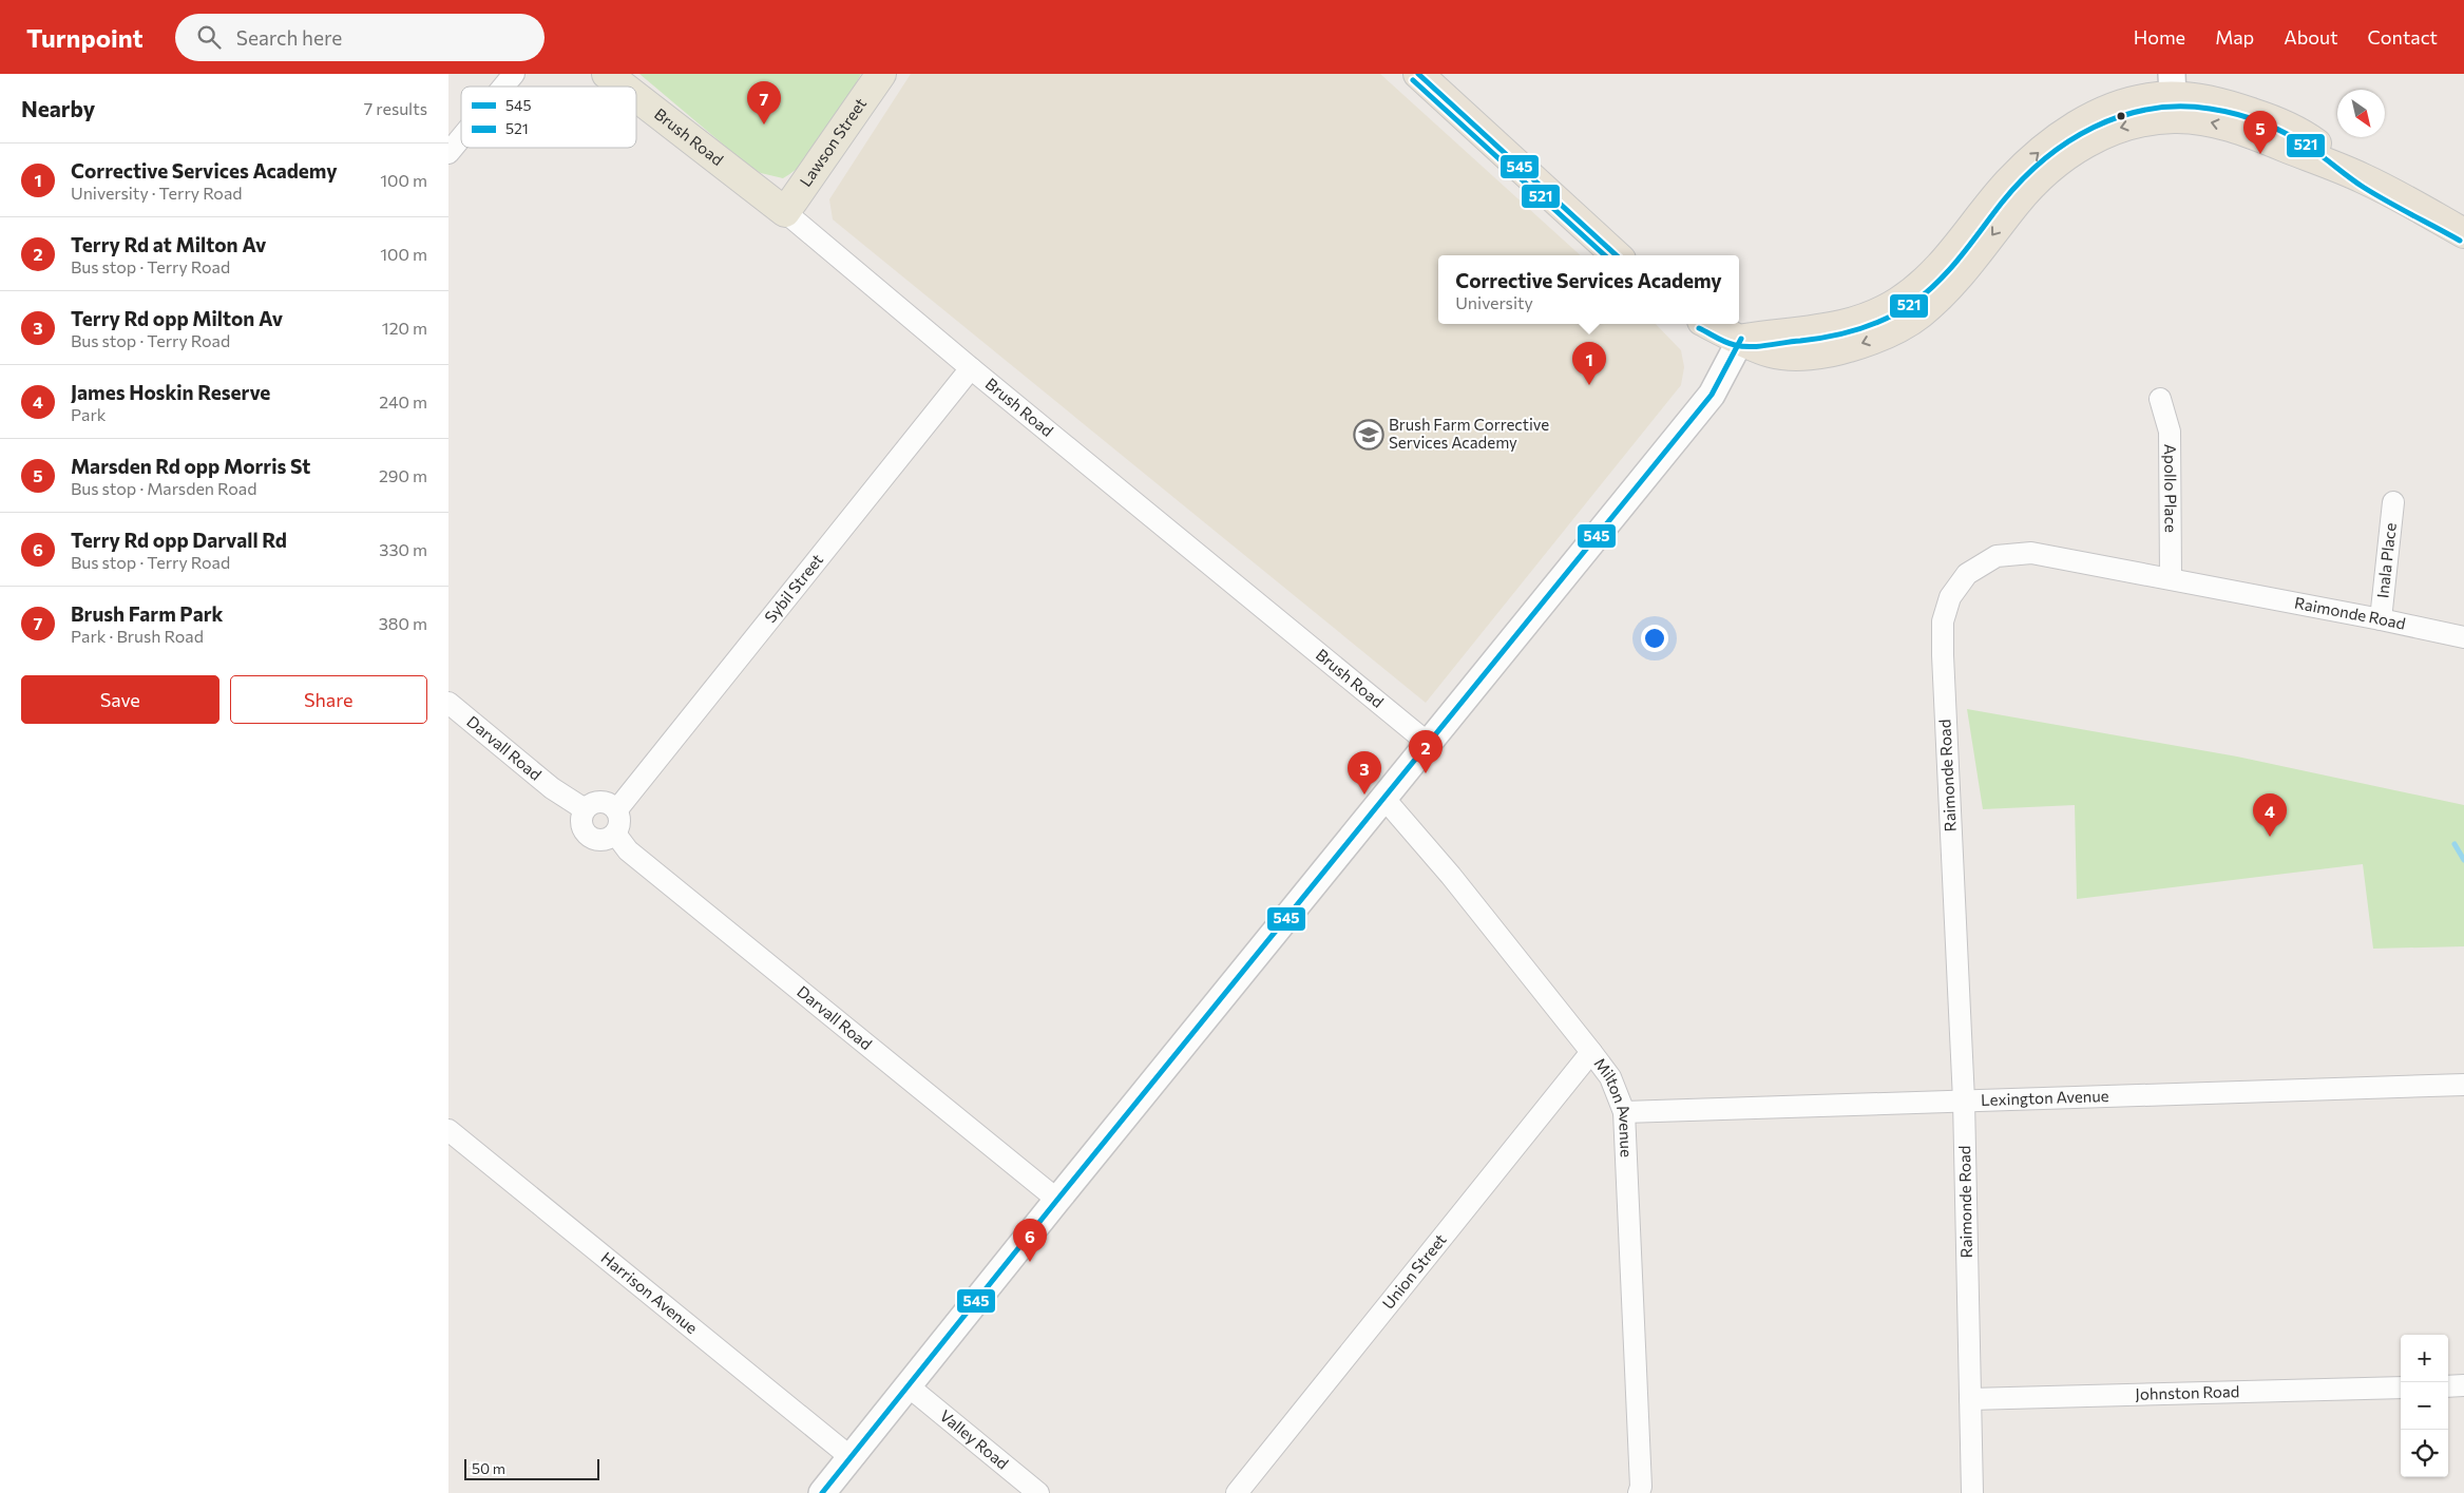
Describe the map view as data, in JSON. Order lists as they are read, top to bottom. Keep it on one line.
{"streets":{"main road":["Brush Road","Lawson Street"],"street":["Apollo Place","Inala Place","Sybil Street","Raimonde Road","Darvall Road","Lexington Avenue","Milton Avenue","Union Street","Harrison Avenue","Johnston Road","Valley Road"]},"crossings":[["Brush Road","Lawson Street"],["Brush Road","Sybil Street"],["Apollo Place","Raimonde Road"],["Inala Place","Raimonde Road"],["Sybil Street","Darvall Road"],["Raimonde Road","Lexington Avenue"],["Raimonde Road","Johnston Road"],["Lexington Avenue","Milton Avenue"],["Milton Avenue","Union Street"]],"places":{"school or university":["Brush Farm Corrective Services Academy"]},"lines":["transit line 545","transit line 521"],"legend":["545","521"],"scale_bar":"50 m","north":"bottom right","page":{"header":"Turnpoint","search":"Search here","nav":["Home","Map","About","Contact"],"heading":["Nearby","7 results"],"pins":["7","5","1","2","3","4","6"],"list":[{"mark":"1","name":"Corrective Services Academy","note":"University · Terry Road","value":"100 m"},{"mark":"2","name":"Terry Rd at Milton Av","note":"Bus stop · Terry Road","value":"100 m"},{"mark":"3","name":"Terry Rd opp Milton Av","note":"Bus stop · Terry Road","value":"120 m"},{"mark":"4","name":"James Hoskin Reserve","note":"Park","value":"240 m"},{"mark":"5","name":"Marsden Rd opp Morris St","note":"Bus stop · Marsden Road","value":"290 m"},{"mark":"6","name":"Terry Rd opp Darvall Rd","note":"Bus stop · Terry Road","value":"330 m"},{"mark":"7","name":"Brush Farm Park","note":"Park · Brush Road","value":"380 m"}],"popup":["Corrective Services Academy","University"],"buttons":["Save","Share"],"map_buttons":["+","−"],"scale":"50 m"}}
